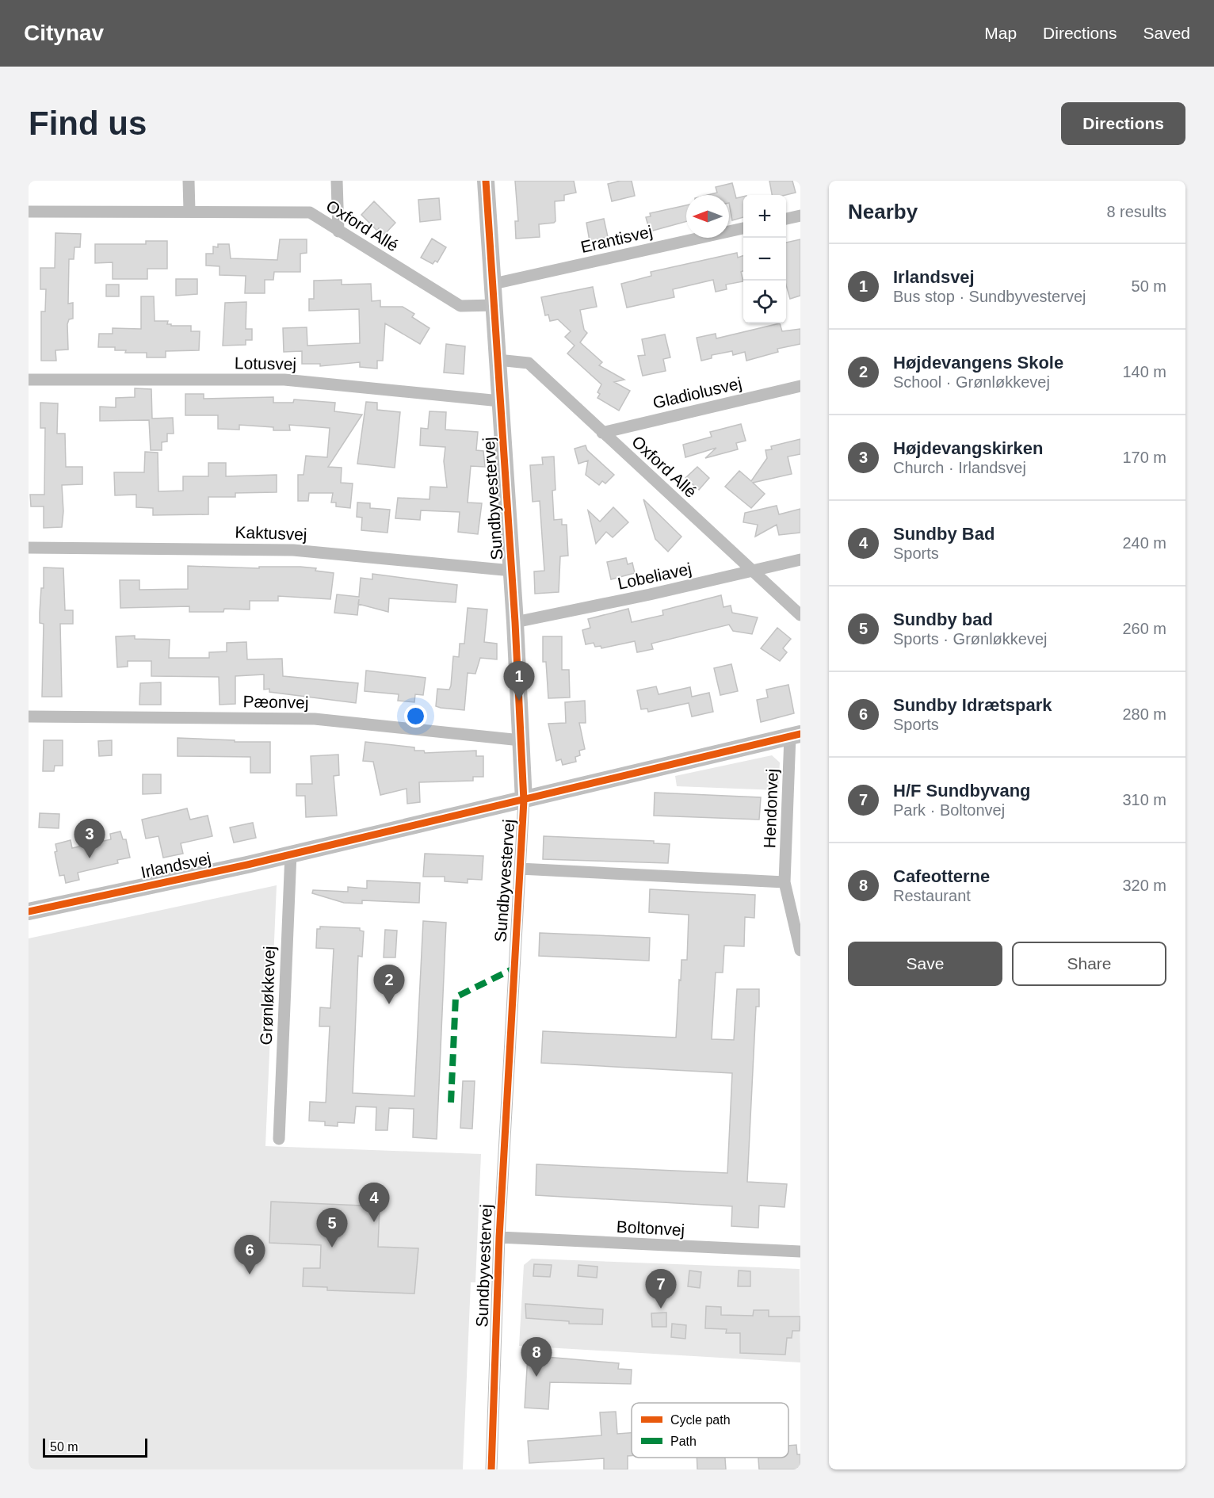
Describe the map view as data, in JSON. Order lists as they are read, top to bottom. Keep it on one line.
{"streets":{"street":["Oxford Allé","Erantisvej","Lotusvej","Gladiolusvej","Sundbyvestervej","Kaktusvej","Lobeliavej","Pæonvej","Hendonvej","Irlandsvej","Grønløkkevej","Boltonvej"]},"crossings":[["Oxford Allé","Gladiolusvej"],["Oxford Allé","Sundbyvestervej"],["Oxford Allé","Lobeliavej"],["Erantisvej","Sundbyvestervej"],["Lotusvej","Sundbyvestervej"],["Sundbyvestervej","Kaktusvej"],["Sundbyvestervej","Lobeliavej"],["Sundbyvestervej","Pæonvej"],["Sundbyvestervej","Hendonvej"],["Sundbyvestervej","Irlandsvej"],["Sundbyvestervej","Boltonvej"],["Hendonvej","Irlandsvej"],["Irlandsvej","Grønløkkevej"]],"legend":["Cycle path","Path"],"scale_bar":"50 m","north":"left","page":{"header":"Citynav","nav":["Map","Directions","Saved"],"buttons":["Directions",["Save","Share"]],"title":"Find us","heading":["Nearby","8 results"],"map_buttons":["+","−"],"list":[{"mark":"1","name":"Irlandsvej","note":"Bus stop · Sundbyvestervej","value":"50 m"},{"mark":"2","name":"Højdevangens Skole","note":"School · Grønløkkevej","value":"140 m"},{"mark":"3","name":"Højdevangskirken","note":"Church · Irlandsvej","value":"170 m"},{"mark":"4","name":"Sundby Bad","note":"Sports","value":"240 m"},{"mark":"5","name":"Sundby bad","note":"Sports · Grønløkkevej","value":"260 m"},{"mark":"6","name":"Sundby Idrætspark","note":"Sports","value":"280 m"},{"mark":"7","name":"H/F Sundbyvang","note":"Park · Boltonvej","value":"310 m"},{"mark":"8","name":"Cafeotterne","note":"Restaurant","value":"320 m"}],"pins":["1","3","2","4","5","6","7","8"],"scale":"50 m"}}
